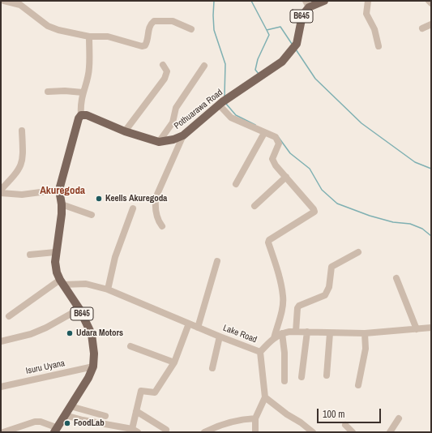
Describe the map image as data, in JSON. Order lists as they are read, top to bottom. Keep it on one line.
{"streets":{"main road":["B645","Pothuarawa Road"],"street":["Lake Road","Isuru Uyana"]},"crossings":[["B645","Pothuarawa Road"],["B645","Lake Road"],["B645","Isuru Uyana"]],"districts":["Akuregoda"],"places":["Keells Akuregoda","Udara Motors","FoodLab"],"scale_bar":"100 m"}
